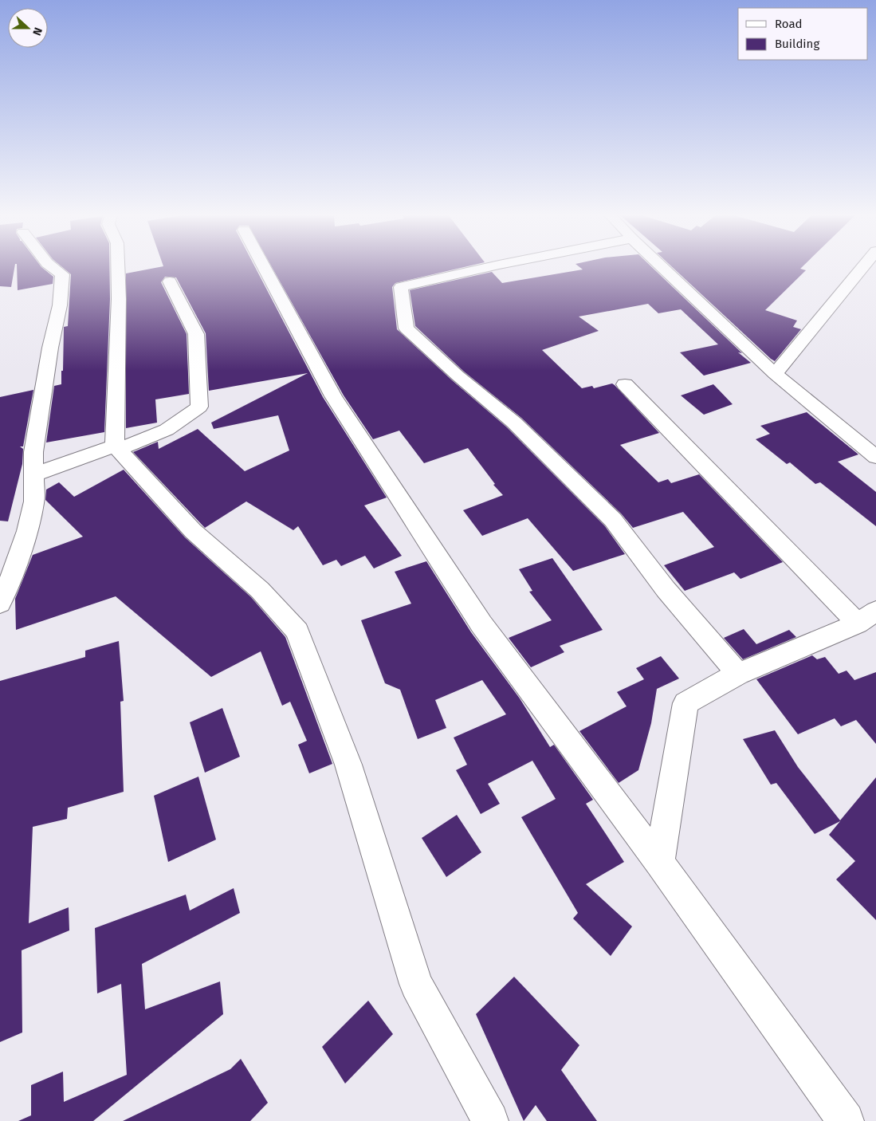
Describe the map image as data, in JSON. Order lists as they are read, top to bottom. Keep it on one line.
{"legend":["Road","Building"],"north":"right"}
